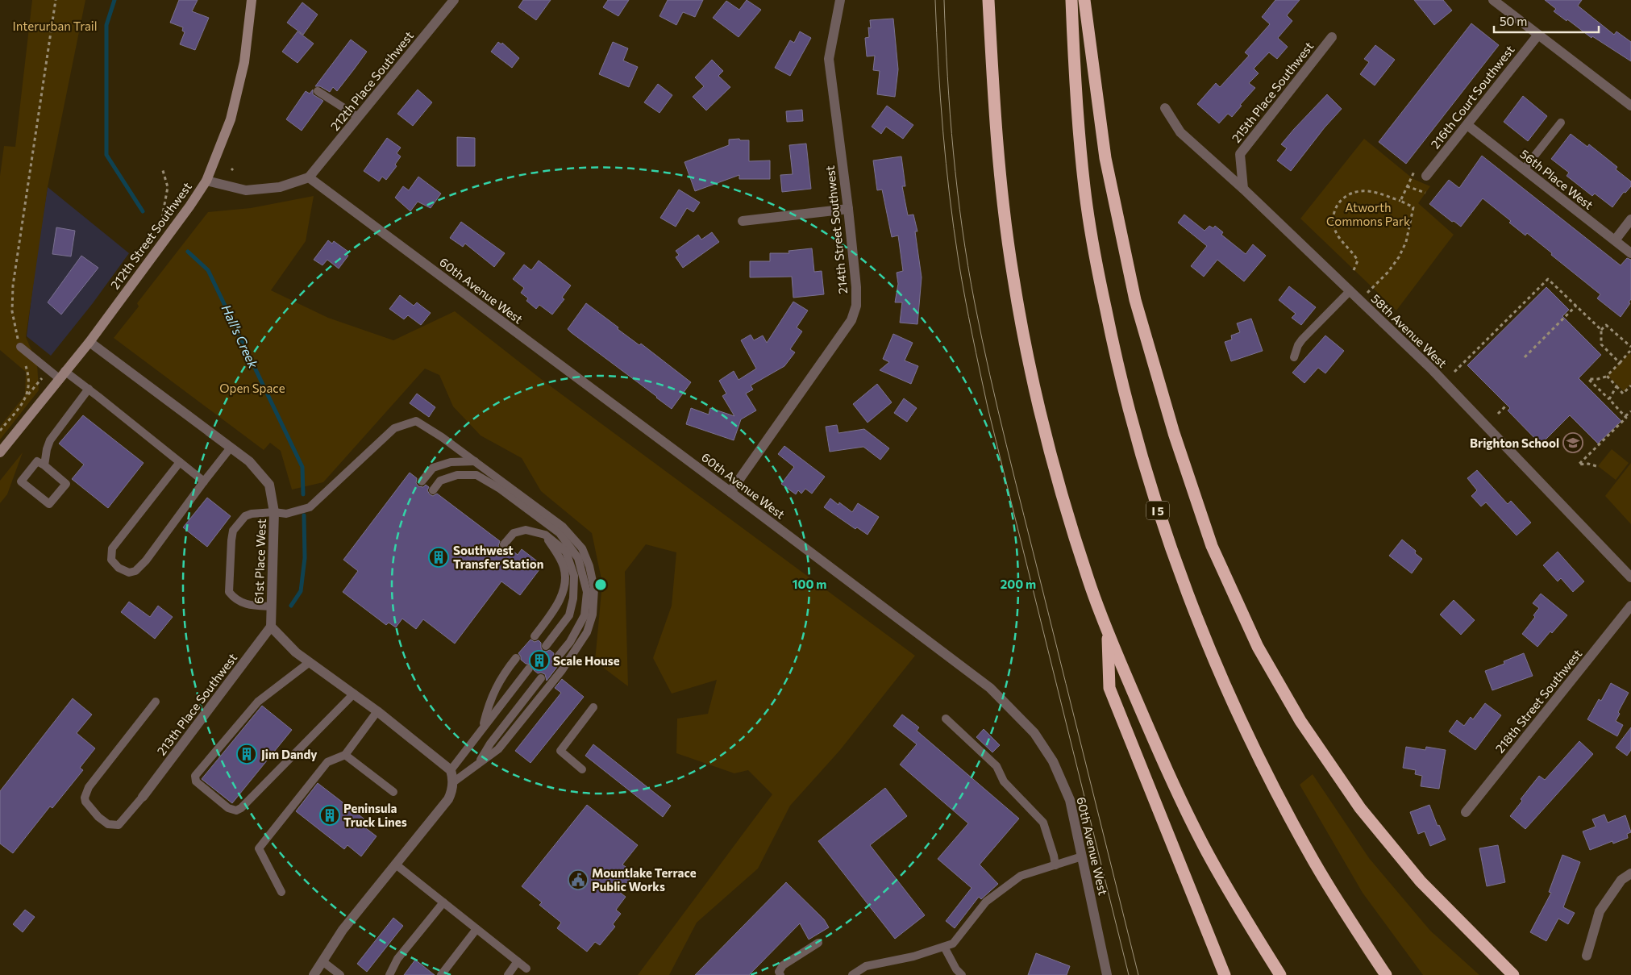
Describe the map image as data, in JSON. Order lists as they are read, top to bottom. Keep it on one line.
{"streets":{"highway":["I 5"],"main road":["212th Street Southwest"],"street":["212th Place Southwest","215th Place Southwest","216th Court Southwest","56th Place West","214th Street Southwest","60th Avenue West","58th Avenue West","61st Place West","218th Street Southwest","213th Place Southwest"]},"crossings":[["212th Place Southwest","60th Avenue West"],["215th Place Southwest","58th Avenue West"],["216th Court Southwest","56th Place West"],["214th Street Southwest","60th Avenue West"],["212th Street Southwest","61st Place West"],["61st Place West","213th Place Southwest"]],"water":["Hall's Creek"],"parks":["Interurban Trail","Atworth Commons Park","Open Space"],"places":{"school or university":["Brighton School"],"building":["Southwest Transfer Station","Scale House","Jim Dandy","Peninsula Truck Lines"],"public building":["Mountlake Terrace Public Works"]},"scale_bar":"50 m","rings":["100 m","200 m"]}
